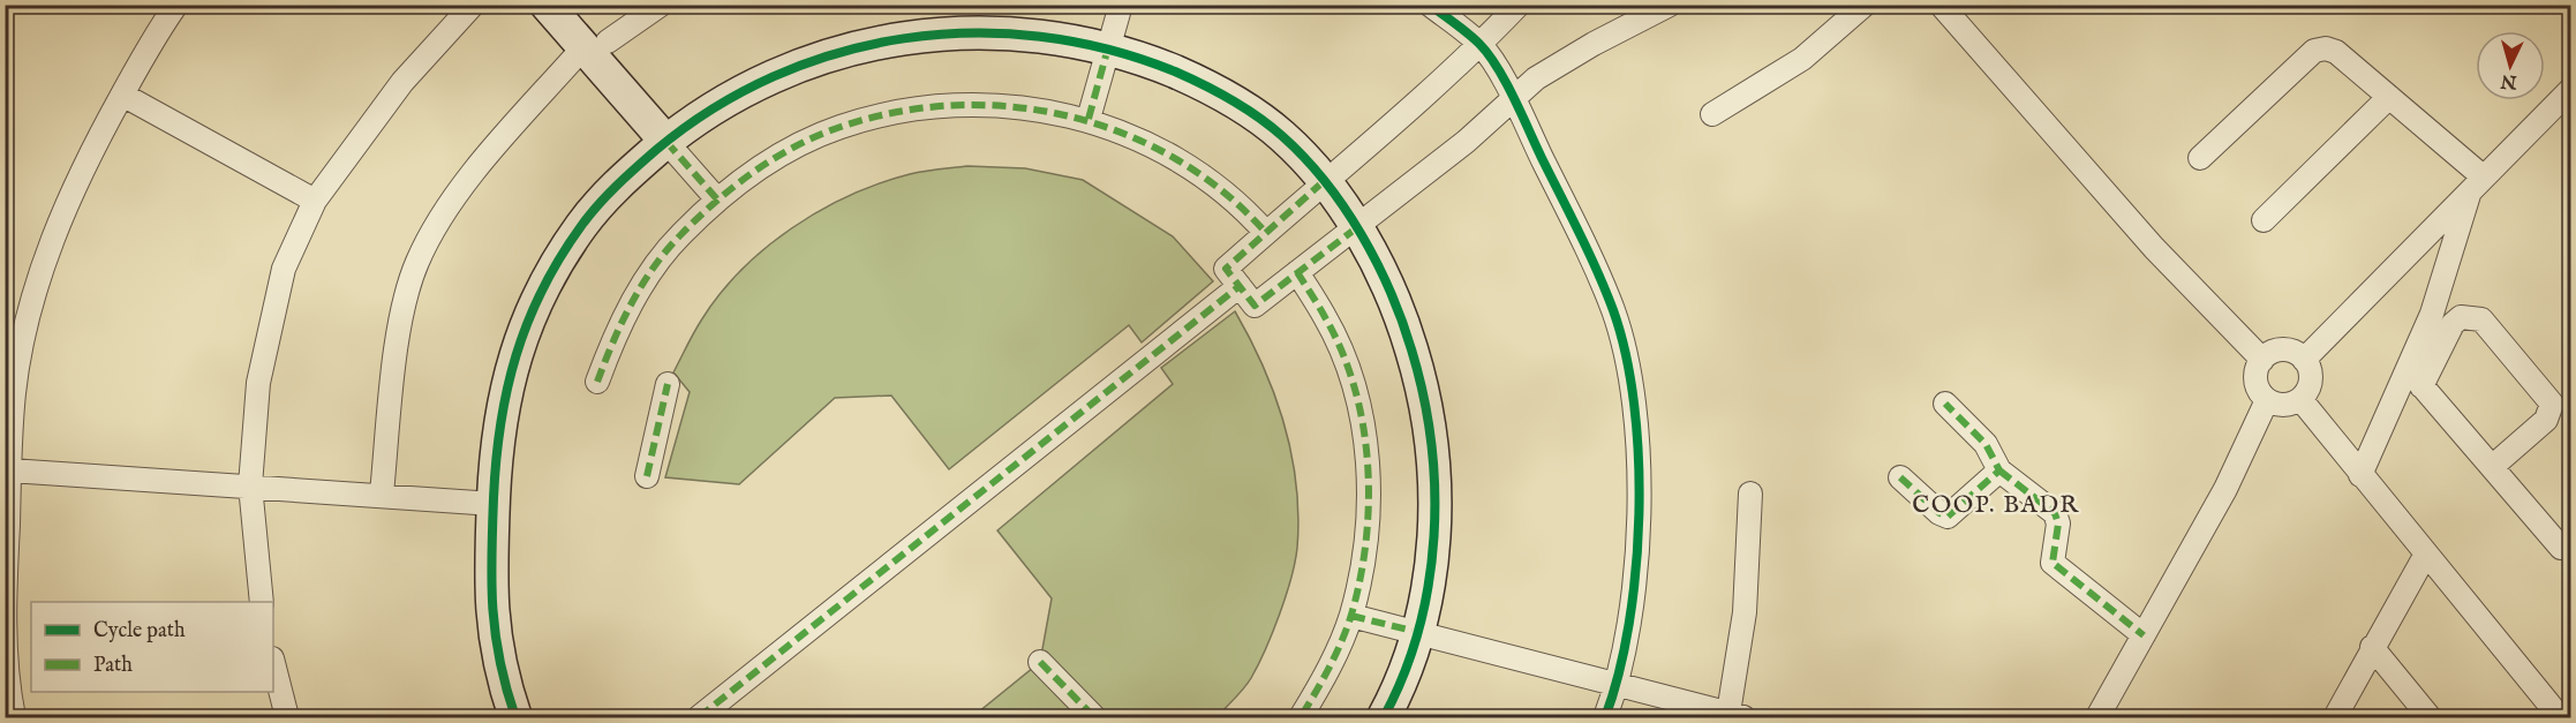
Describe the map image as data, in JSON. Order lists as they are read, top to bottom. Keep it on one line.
{"districts":["COOP. BADR"],"legend":["Cycle path","Path"],"north":"bottom"}
